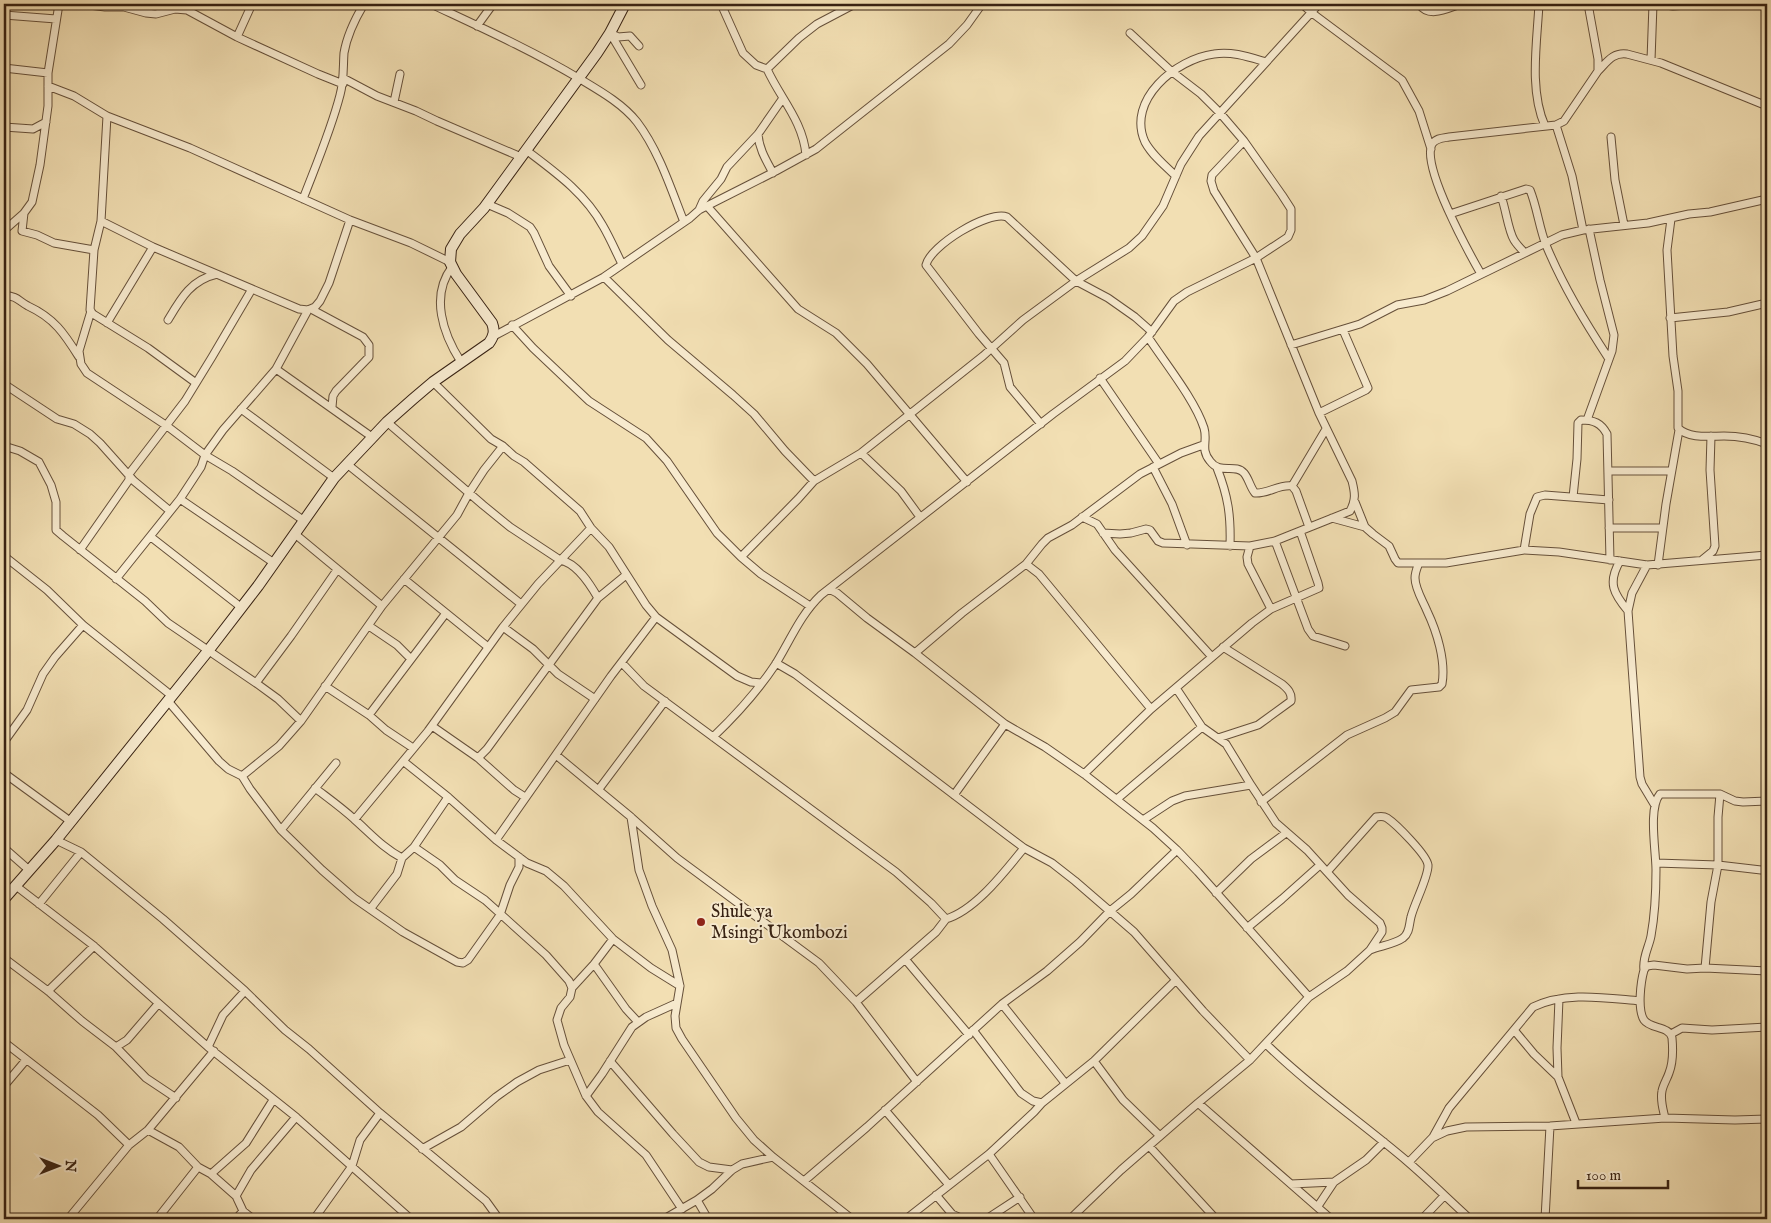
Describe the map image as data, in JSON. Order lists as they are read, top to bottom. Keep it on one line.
{"places":["Shule ya Msingi Ukombozi"],"scale_bar":"100 m","north":"right"}
